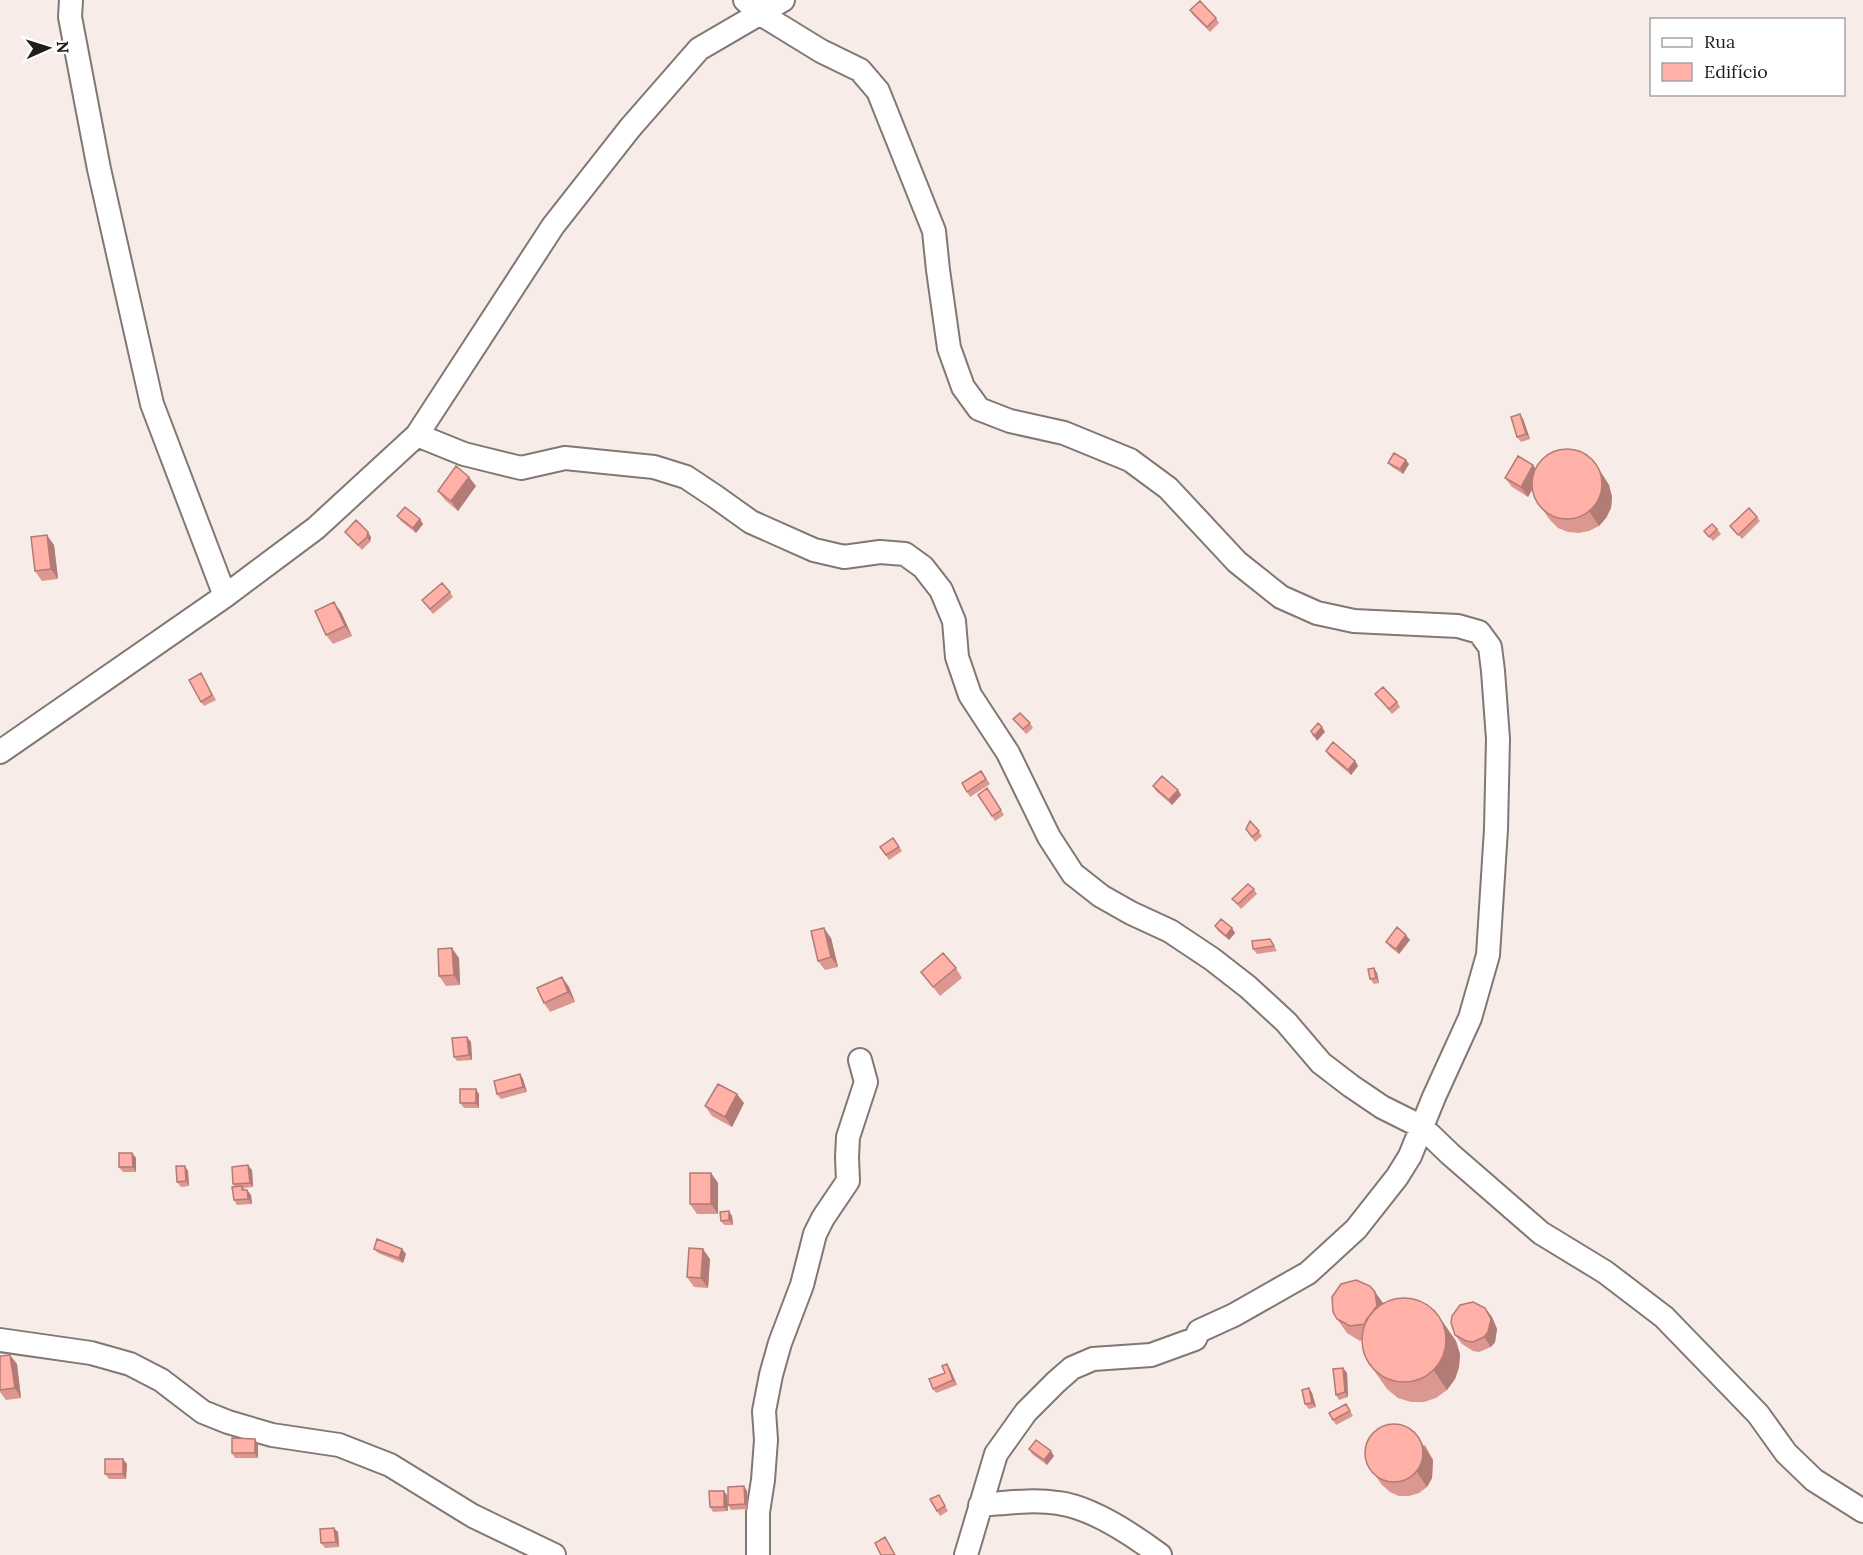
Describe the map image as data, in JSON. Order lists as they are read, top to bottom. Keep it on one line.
{"legend":["Rua","Edifício"],"north":"right"}
